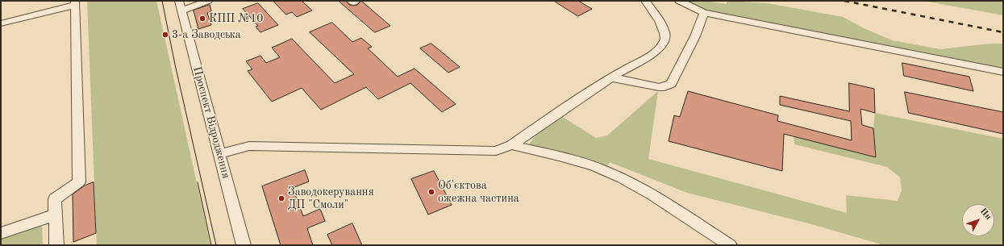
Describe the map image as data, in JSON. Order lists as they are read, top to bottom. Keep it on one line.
{"streets":{"street":["Проспект Відродження"]},"places":["КПП №10","3-а Заводська","Об'єктова ожежна частина","Заводокерування ДП \"Смоли\""],"north":"top right"}
